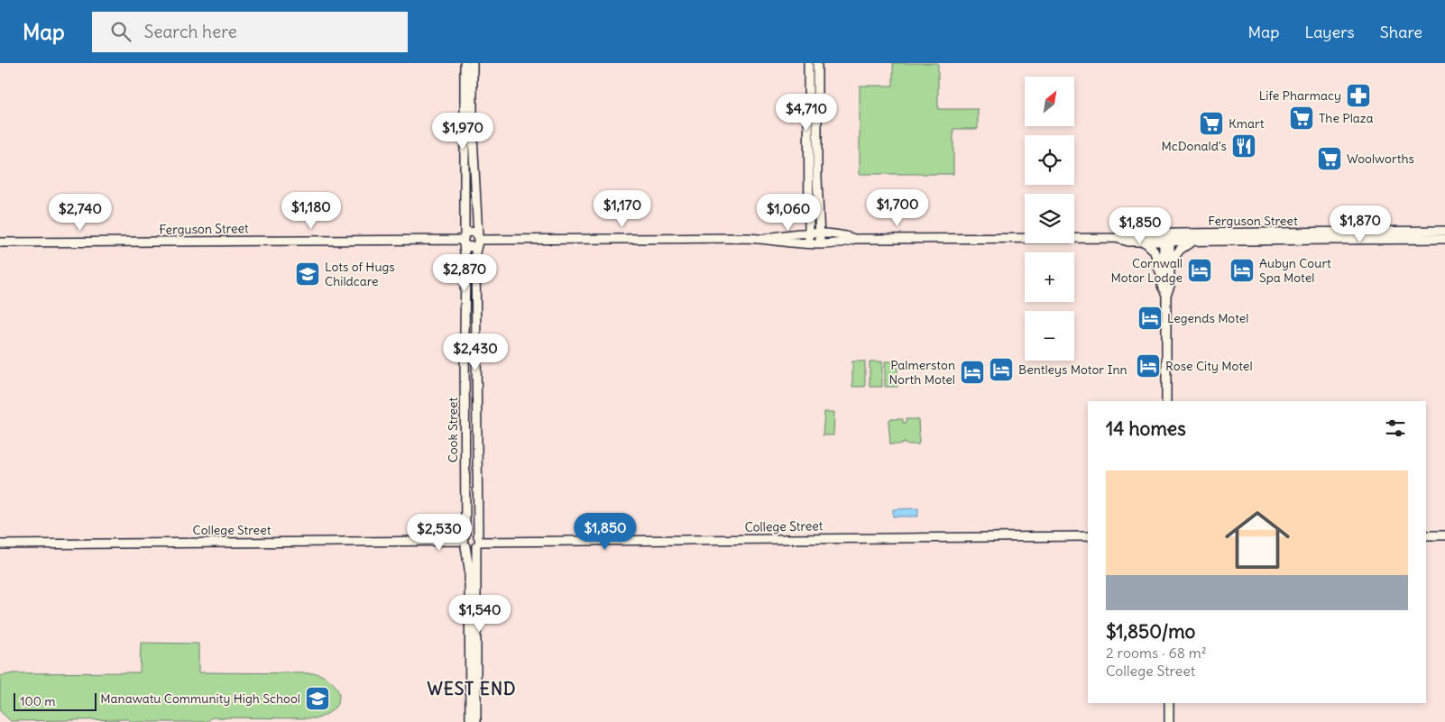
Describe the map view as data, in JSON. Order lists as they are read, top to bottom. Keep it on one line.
{"streets":{"street":["Ferguson Street","Cook Street","College Street"]},"crossings":[["Ferguson Street","Cook Street"],["Cook Street","College Street"]],"districts":["WEST END"],"places":{"pharmacy":["Life Pharmacy"],"supermarket":["The Plaza","Kmart","Woolworths"],"restaurant":["McDonald's"],"hotel":["Cornwall Motor Lodge","Aubyn Court Spa Motel","Legends Motel","Rose City Motel","Bentleys Motor Inn","Palmerston North Motel"],"school or university":["Lots of Hugs Childcare","Manawatu Community High School"]},"scale_bar":"100 m","north":"top right","page":{"header":"Map","search":"Search here","nav":["Map","Layers","Share"],"map_buttons":["+","−"],"price":["$4,710","$1,970","$1,700","$1,170","$1,180","$2,740","$1,060","$1,870","$1,850","$2,870","$2,430","$1,850","$2,530","$1,540"],"heading":"14 homes","list":[{"name":"$1,850/mo","note":"2 rooms · 68 m² · College Street"}],"scale":"100 m"}}
